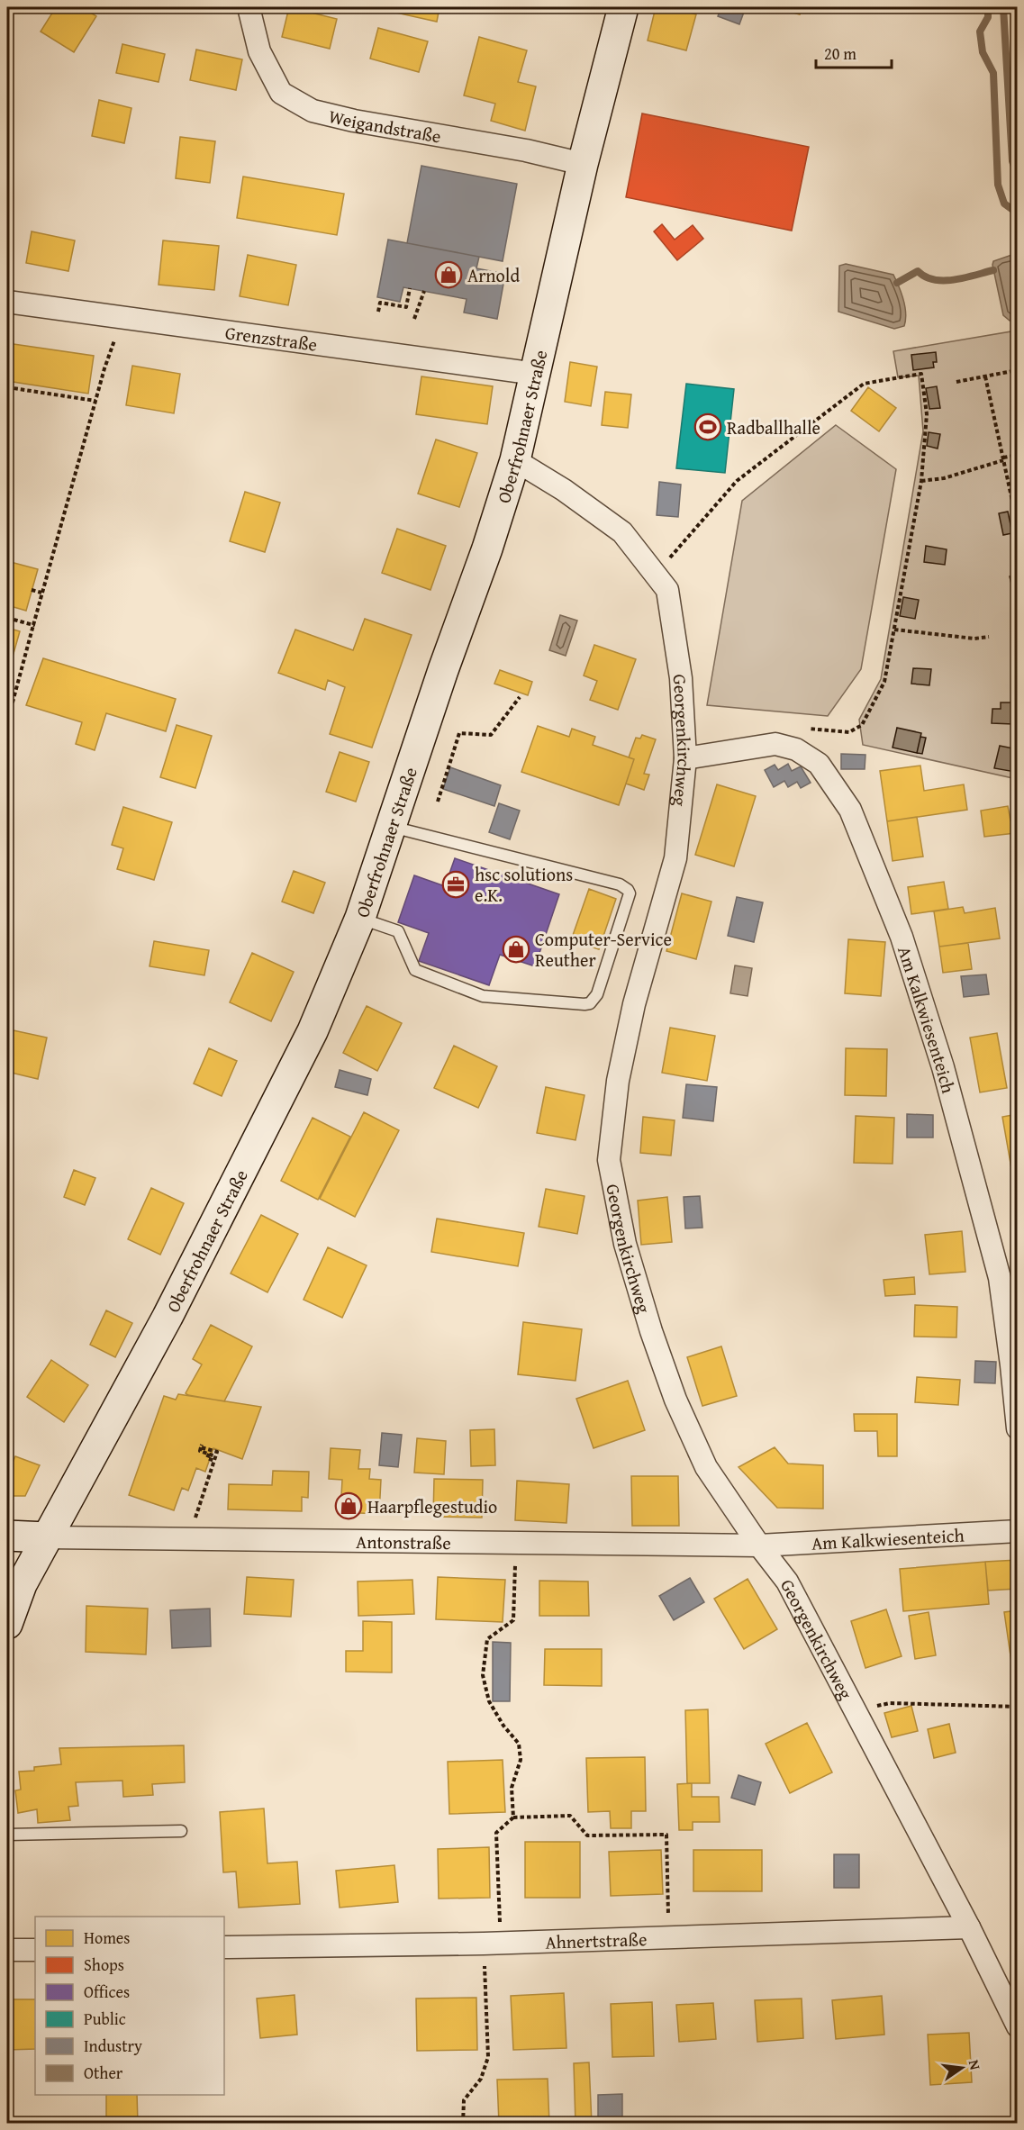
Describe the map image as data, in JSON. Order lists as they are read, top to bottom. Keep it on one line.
{"streets":{"main road":["Oberfrohnaer Straße"],"street":["Weigandstraße","Grenzstraße","Georgenkirchweg","Am Kalkwiesenteich","Antonstraße","Ahnertstraße"]},"crossings":[["Weigandstraße","Oberfrohnaer Straße"],["Grenzstraße","Oberfrohnaer Straße"],["Oberfrohnaer Straße","Georgenkirchweg"],["Oberfrohnaer Straße","Antonstraße"],["Georgenkirchweg","Am Kalkwiesenteich"],["Georgenkirchweg","Antonstraße"],["Georgenkirchweg","Ahnertstraße"],["Am Kalkwiesenteich","Antonstraße"]],"places":{"shop":["Arnold","Computer-Service Reuther","Haarpflegestudio"],"sports":["Radballhalle"],"office":["hsc solutions e.K."]},"legend":["Homes","Shops","Offices","Public","Industry","Other"],"scale_bar":"20 m","north":"right"}
